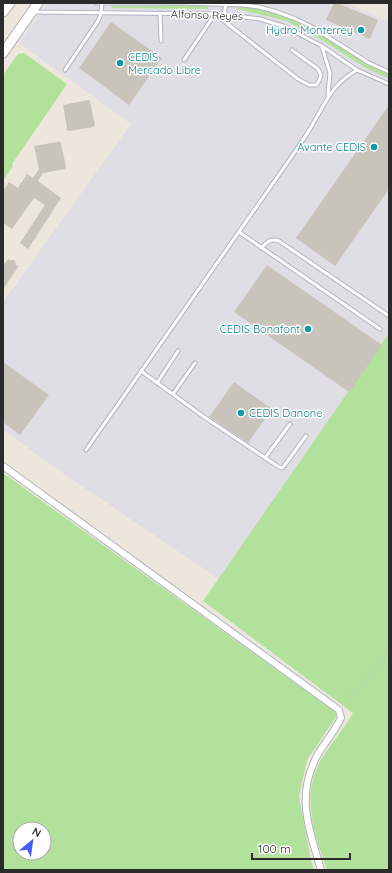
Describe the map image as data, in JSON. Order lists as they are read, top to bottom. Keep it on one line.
{"streets":{"lane":["Alfonso Reyes"]},"places":["Hydro Monterrey","CEDIS Mercado Libre","Avante CEDIS","CEDIS Bonafont","CEDIS Danone"],"scale_bar":"100 m","north":"top right"}
